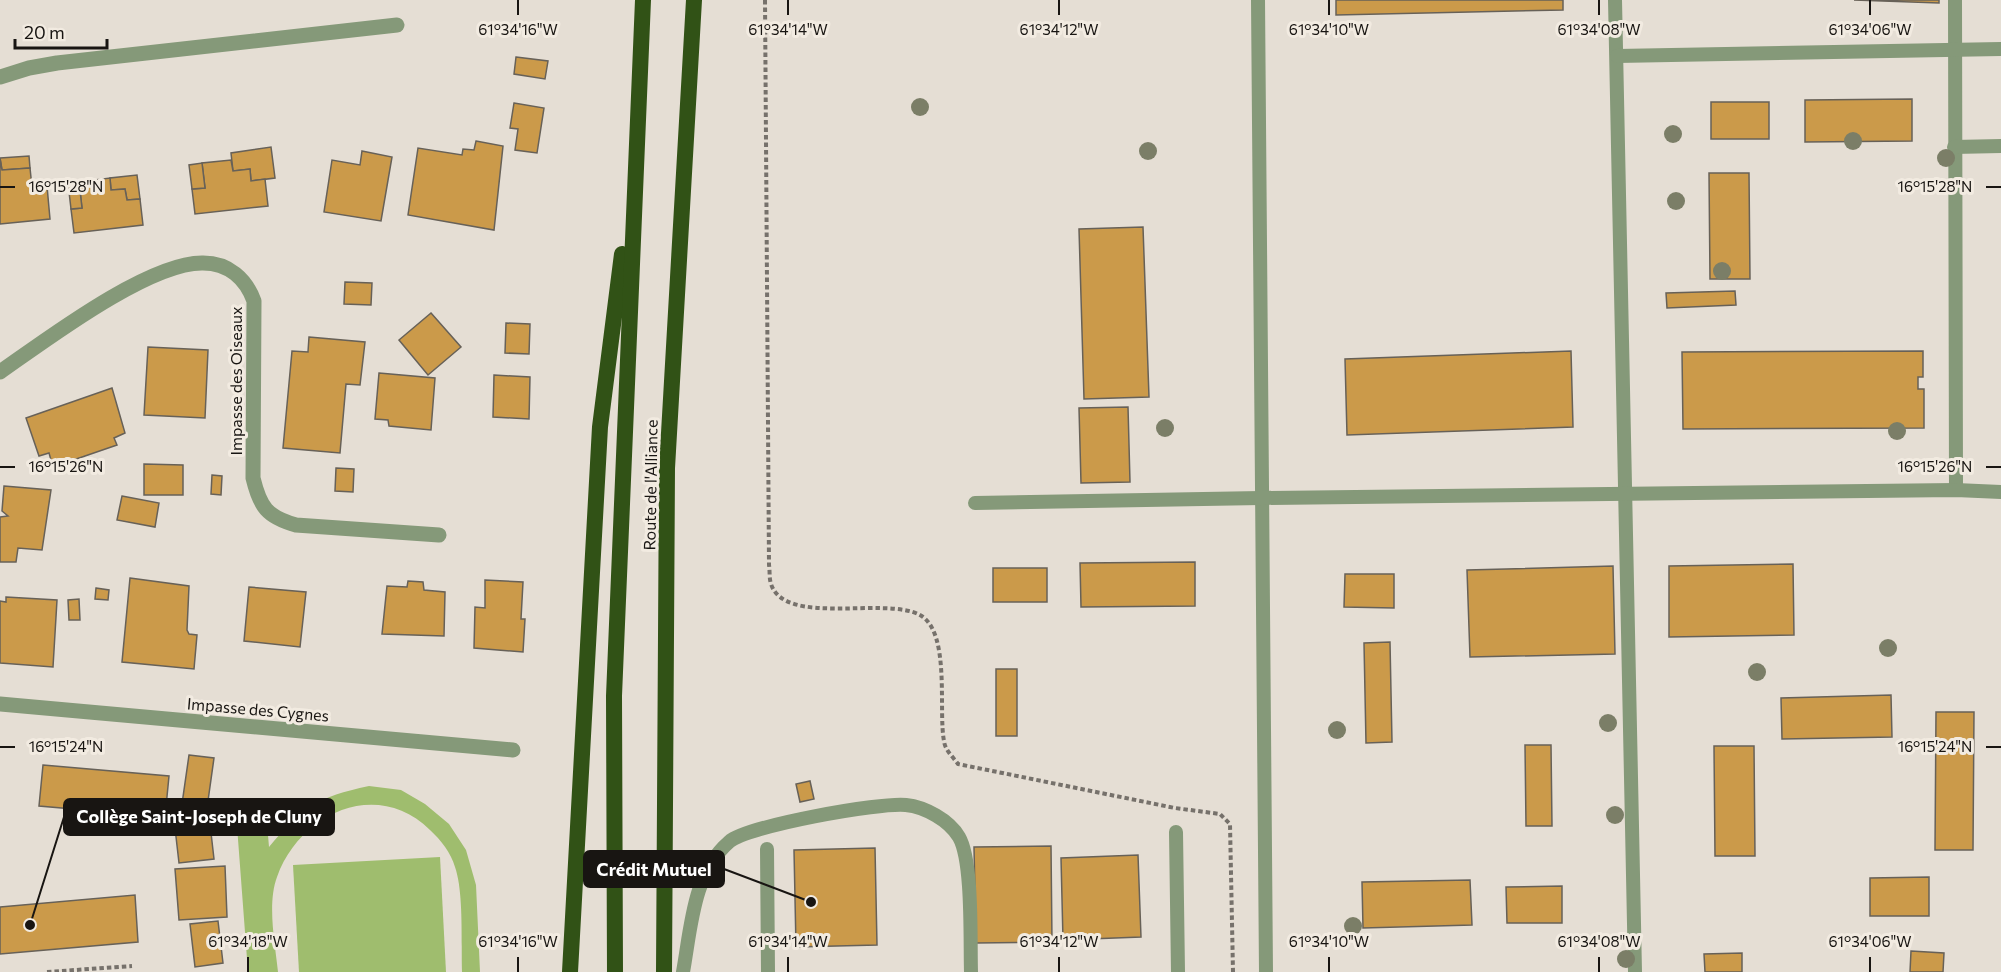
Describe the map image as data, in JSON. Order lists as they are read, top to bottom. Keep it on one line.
{"streets":{"highway":["Route de l'Alliance"],"street":["Impasse des Oiseaux","Impasse des Cygnes"]},"places":["Crédit Mutuel","Collège Saint-Joseph de Cluny"],"scale_bar":"20 m","coordinates":["61°34'16\"W","61°34'14\"W","61°34'12\"W","61°34'10\"W","61°34'08\"W","61°34'06\"W","16°15'28\"N","16°15'26\"N","16°15'24\"N","61°34'18\"W"]}
